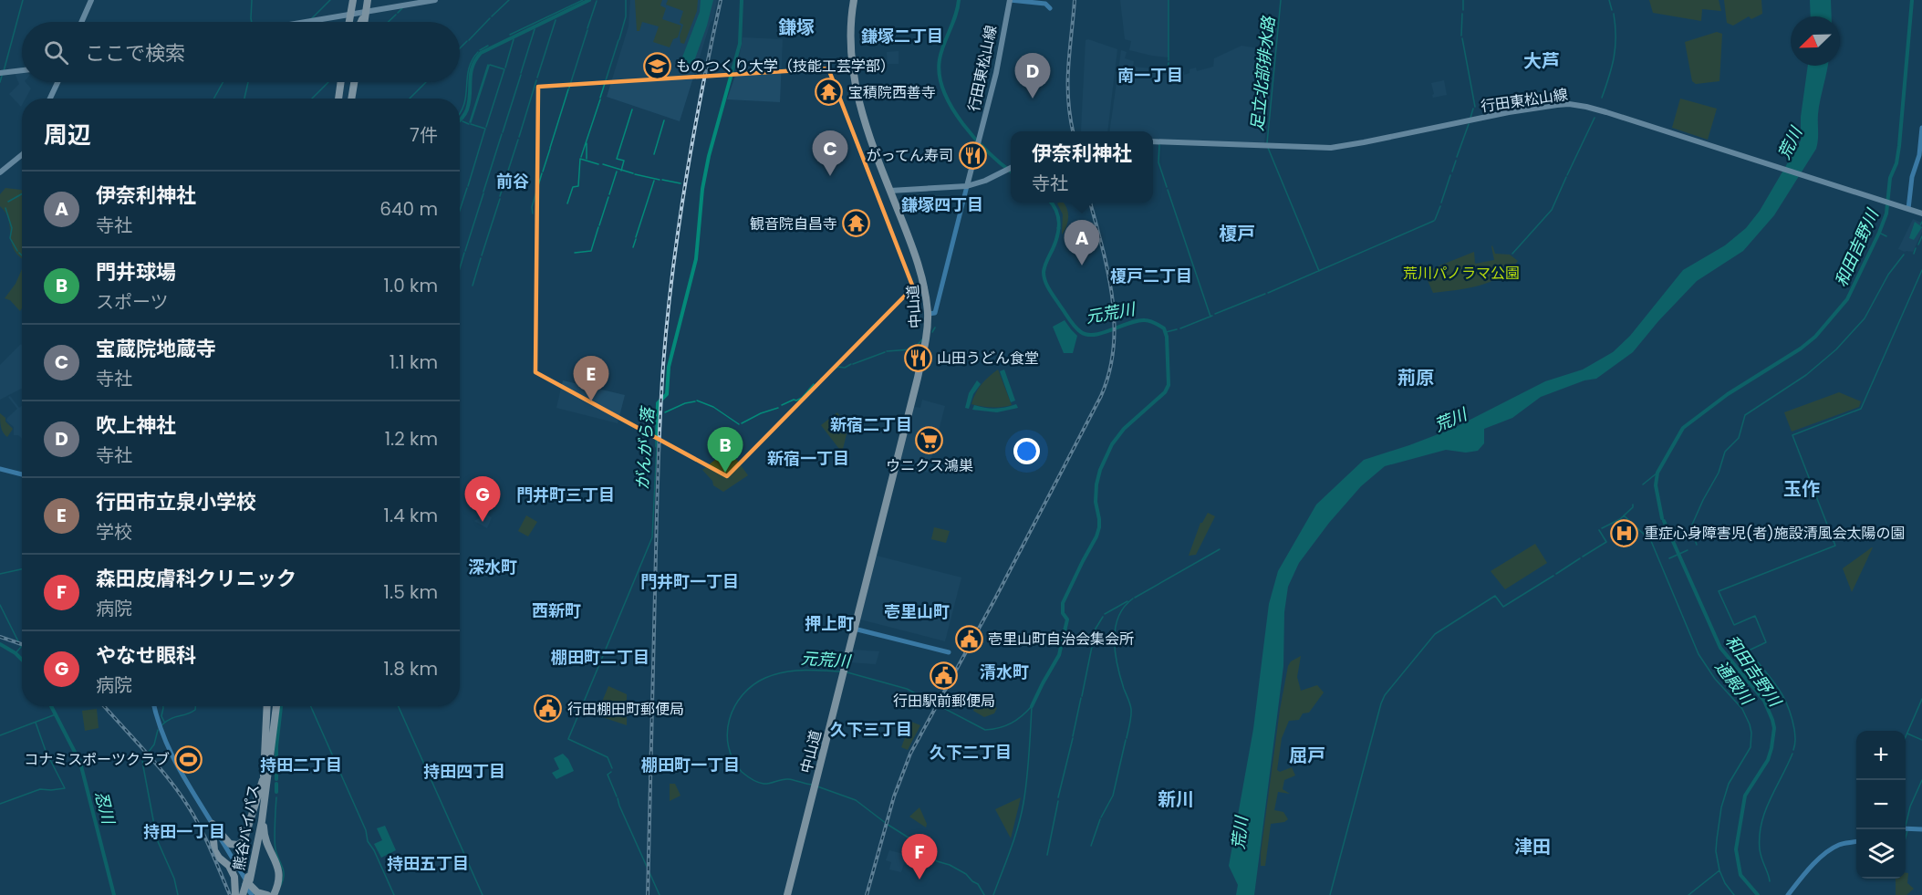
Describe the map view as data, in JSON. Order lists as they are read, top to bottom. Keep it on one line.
{"streets":{"highway":["中山道","熊谷バイパス"],"main road":["行田東松山線"]},"districts":["鎌塚","鎌塚二丁目","大芦","南一丁目","前谷","鎌塚四丁目","榎戸","榎戸二丁目","荊原","新宿二丁目","新宿一丁目","玉作","門井町三丁目","深水町","門井町一丁目","西新町","壱里山町","押上町","棚田町二丁目","清水町","久下三丁目","久下二丁目","屈戸","持田二丁目","棚田町一丁目","持田四丁目","新川","持田一丁目","津田","持田五丁目"],"water":["足立北部排水路","荒川","和田吉野川","元荒川","がんがら落","通殿川","忍川"],"parks":["荒川パノラマ公園"],"places":{"school or university":["ものつくり大学（技能工芸学部）"],"temple":["宝積院西善寺","観音院自昌寺"],"restaurant":["がってん寿司","山田うどん食堂"],"supermarket":["ウニクス鴻巣"],"hospital":["重症心身障害児(者)施設清風会太陽の園"],"public building":["壱里山町自治会集会所","行田駅前郵便局","行田棚田町郵便局"],"sports":["コナミスポーツクラブ"]},"north":"bottom left","page":{"search":"ここで検索","pins":["D","C","A","E","B","G","F"],"heading":["周辺","7件"],"popup":["伊奈利神社","寺社"],"list":[{"mark":"A","name":"伊奈利神社","note":"寺社","value":"640 m"},{"mark":"B","name":"門井球場","note":"スポーツ","value":"1.0 km"},{"mark":"C","name":"宝蔵院地蔵寺","note":"寺社","value":"1.1 km"},{"mark":"D","name":"吹上神社","note":"寺社","value":"1.2 km"},{"mark":"E","name":"行田市立泉小学校","note":"学校","value":"1.4 km"},{"mark":"F","name":"森田皮膚科クリニック","note":"病院","value":"1.5 km"},{"mark":"G","name":"やなせ眼科","note":"病院","value":"1.8 km"}],"map_buttons":["+","−"]}}
